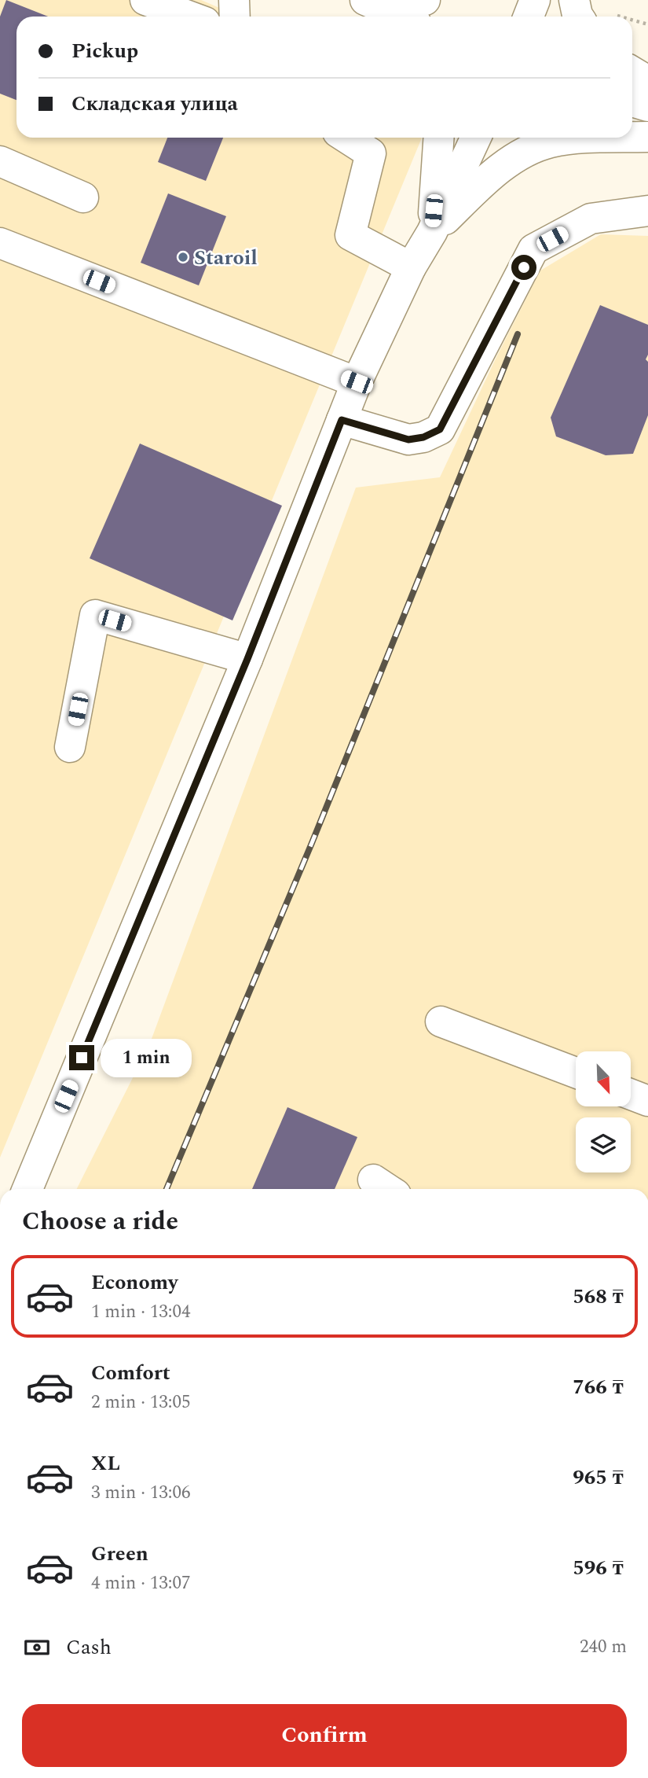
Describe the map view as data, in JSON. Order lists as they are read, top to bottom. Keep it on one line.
{"places":["Staroil"],"north":"bottom right","page":{"banner":["Pickup","Складская улица"],"bubble":"1 min","heading":"Choose a ride","list":[{"name":"Economy","note":"1 min · 13:04","value":"568 ₸"},{"name":"Comfort","note":"2 min · 13:05","value":"766 ₸"},{"name":"XL","note":"3 min · 13:06","value":"965 ₸"},{"name":"Green","note":"4 min · 13:07","value":"596 ₸"}],"pay":["Cash","240 m"],"buttons":"Confirm"}}
